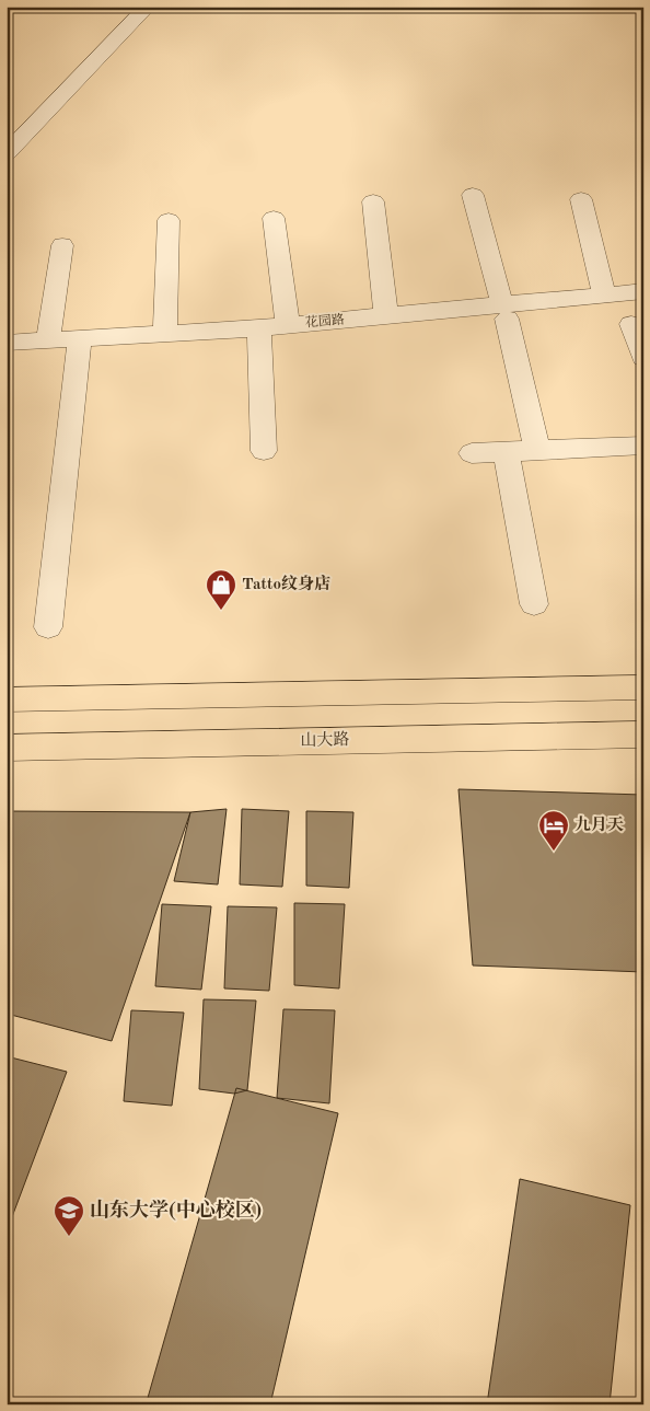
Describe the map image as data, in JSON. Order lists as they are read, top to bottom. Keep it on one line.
{"streets":{"main road":["山大路"],"street":["花园路"]},"places":{"shop":["Tatto纹身店"],"hotel":["九月天"],"school or university":["山东大学(中心校区)"]}}
